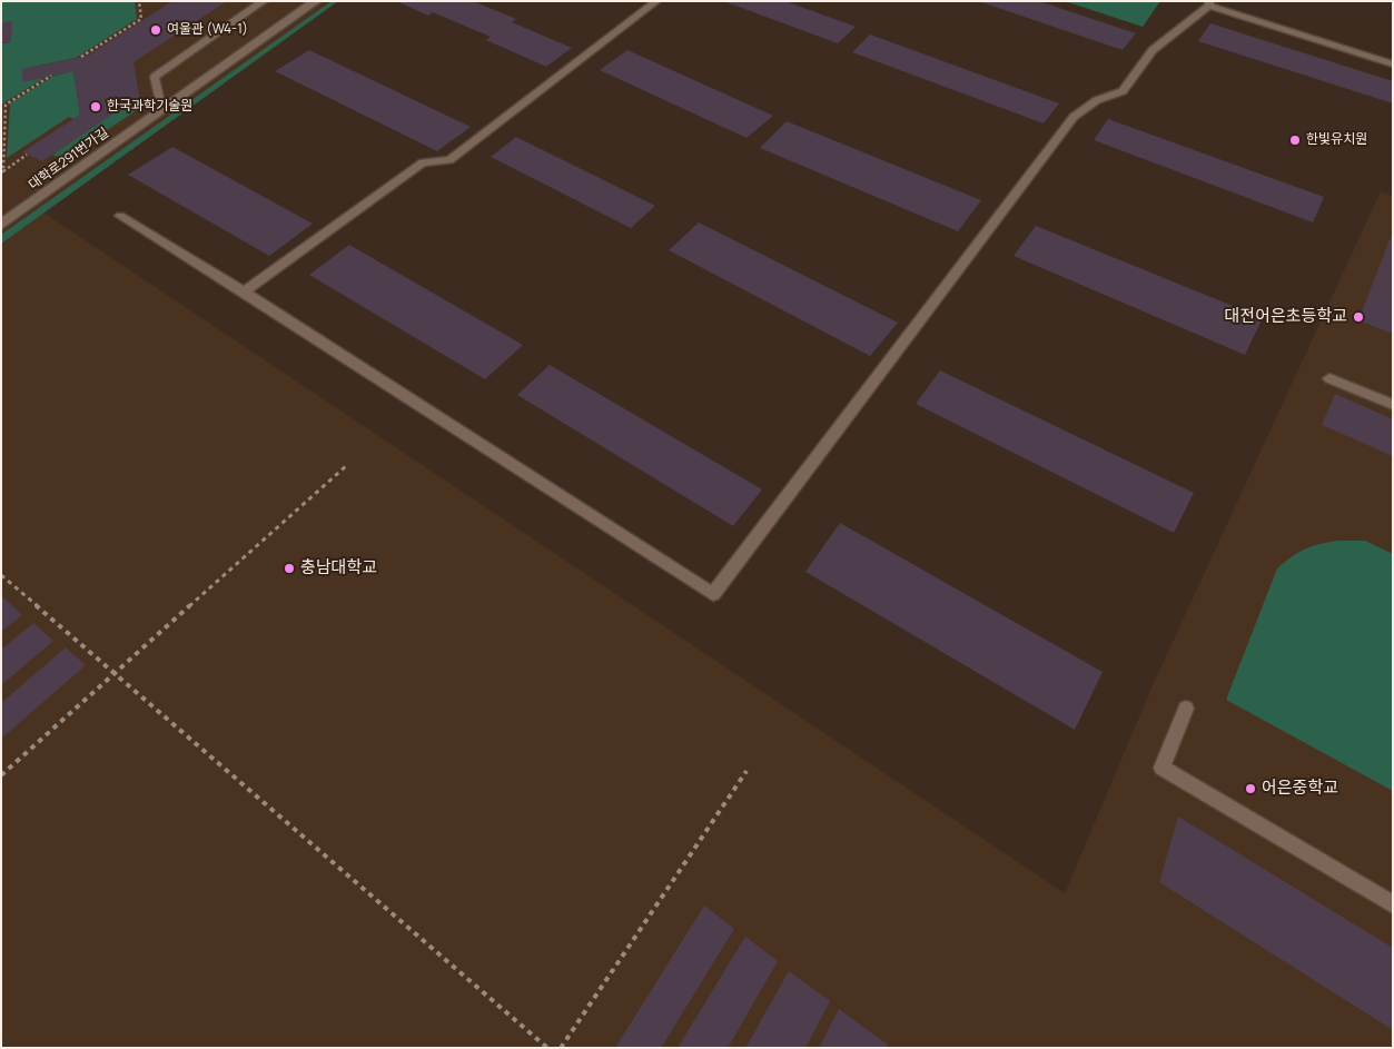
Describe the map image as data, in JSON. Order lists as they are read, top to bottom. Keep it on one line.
{"streets":{"street":["대학로291번가길"]},"places":["여울관 (W4-1)","한국과학기술원","한빛유치원","대전어은초등학교","충남대학교","어은중학교"]}
